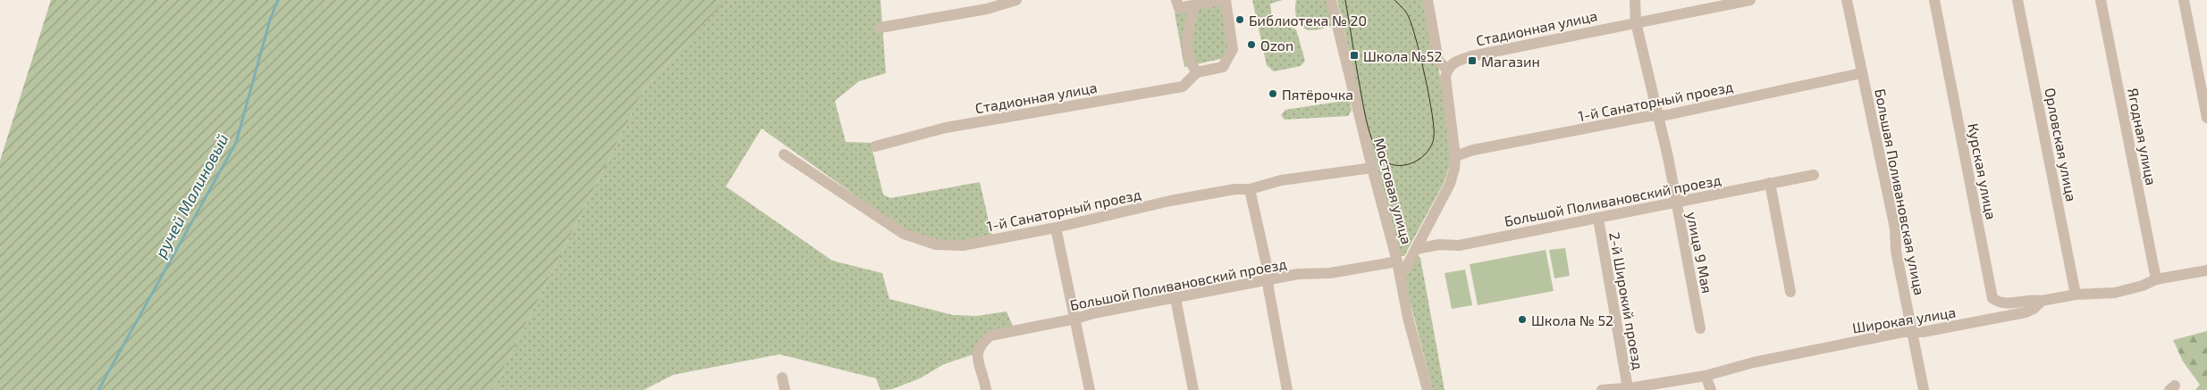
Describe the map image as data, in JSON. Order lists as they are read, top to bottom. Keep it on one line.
{"streets":{"street":["Стадионная улица","1-й Санаторный проезд","Ягодная улица","Орловская улица","Курская улица","Мостовая улица","Большая Поливановская улица","Большой Поливановский проезд","улица 9 Мая","2-й Широкий проезд","Широкая улица"]},"crossings":[["Стадионная улица","улица 9 Мая"],["1-й Санаторный проезд","Мостовая улица"],["1-й Санаторный проезд","Большая Поливановская улица"],["1-й Санаторный проезд","улица 9 Мая"],["Ягодная улица","Широкая улица"],["Орловская улица","Широкая улица"],["Курская улица","Широкая улица"],["Мостовая улица","Большой Поливановский проезд"],["Большая Поливановская улица","Широкая улица"],["Большой Поливановский проезд","улица 9 Мая"],["Большой Поливановский проезд","2-й Широкий проезд"],["2-й Широкий проезд","Широкая улица"]],"water":["ручей Малиновый"],"places":{"other":["Библиотека № 20","Ozon","Пятёрочка","Школа № 52"],"transit":["Школа №52","Магазин"]}}
